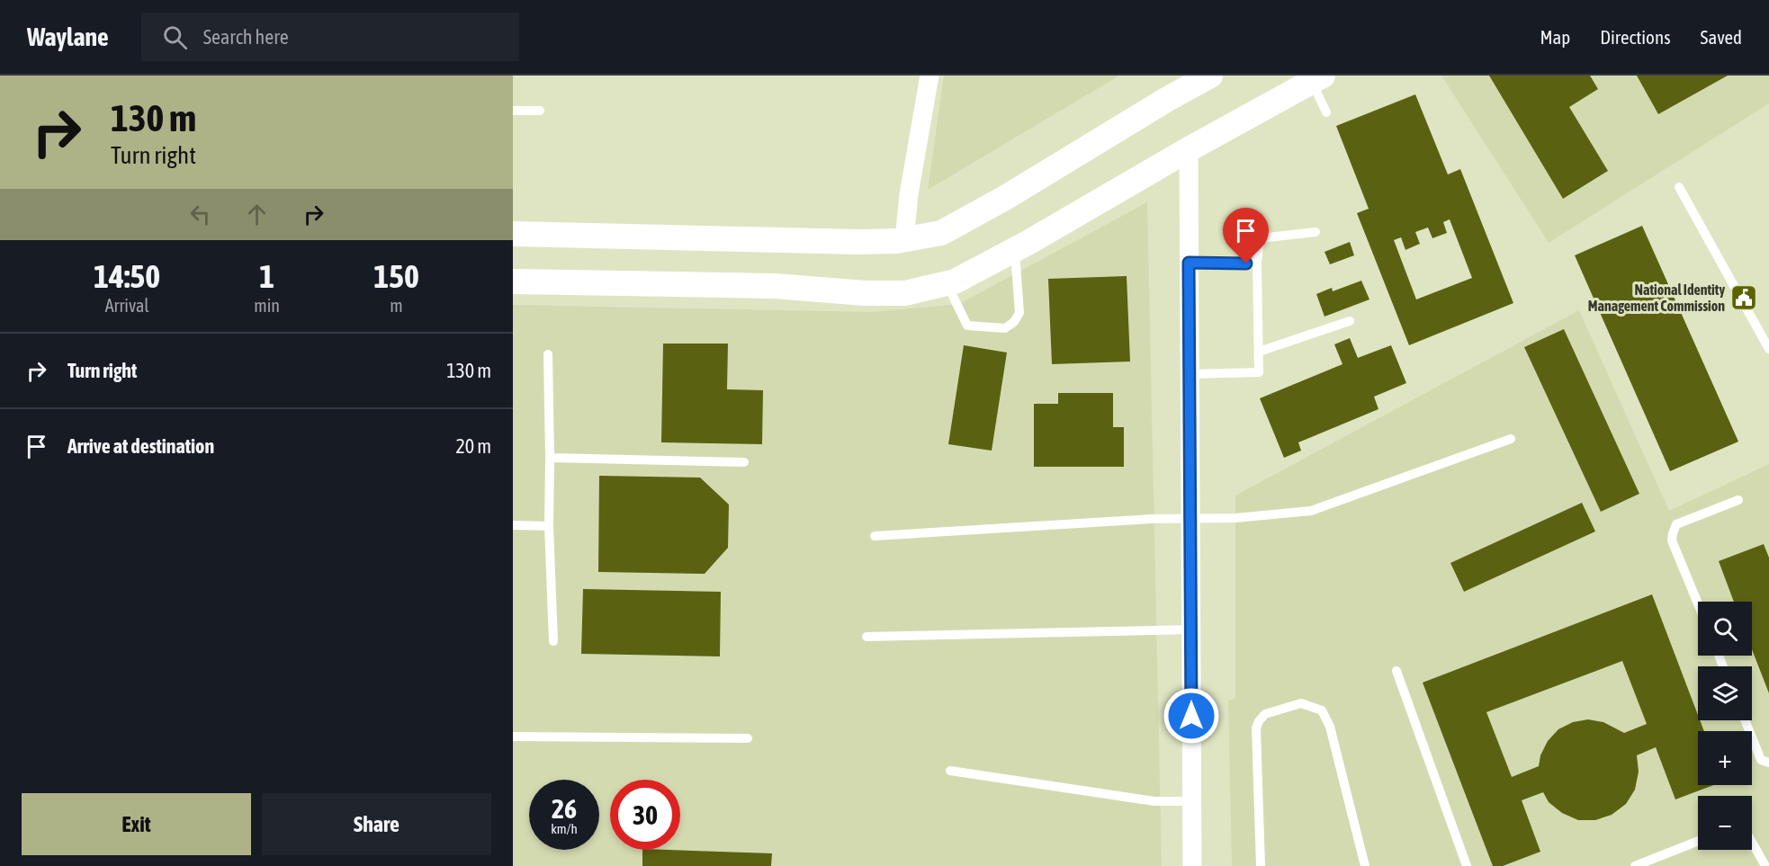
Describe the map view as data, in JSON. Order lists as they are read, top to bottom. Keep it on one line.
{"places":{"public building":["National Identity Management Commission"]},"page":{"header":"Waylane","search":"Search here","nav":["Map","Directions","Saved"],"turn":["130 m","Turn right"],"eta":["14:50","Arrival","1","min","150","m"],"list":[{"name":"Turn right","value":"130 m"},{"name":"Arrive at destination","value":"20 m"}],"map_buttons":["+","−"],"speed":"26 km/h","limit":"30","buttons":["Exit","Share"]}}
